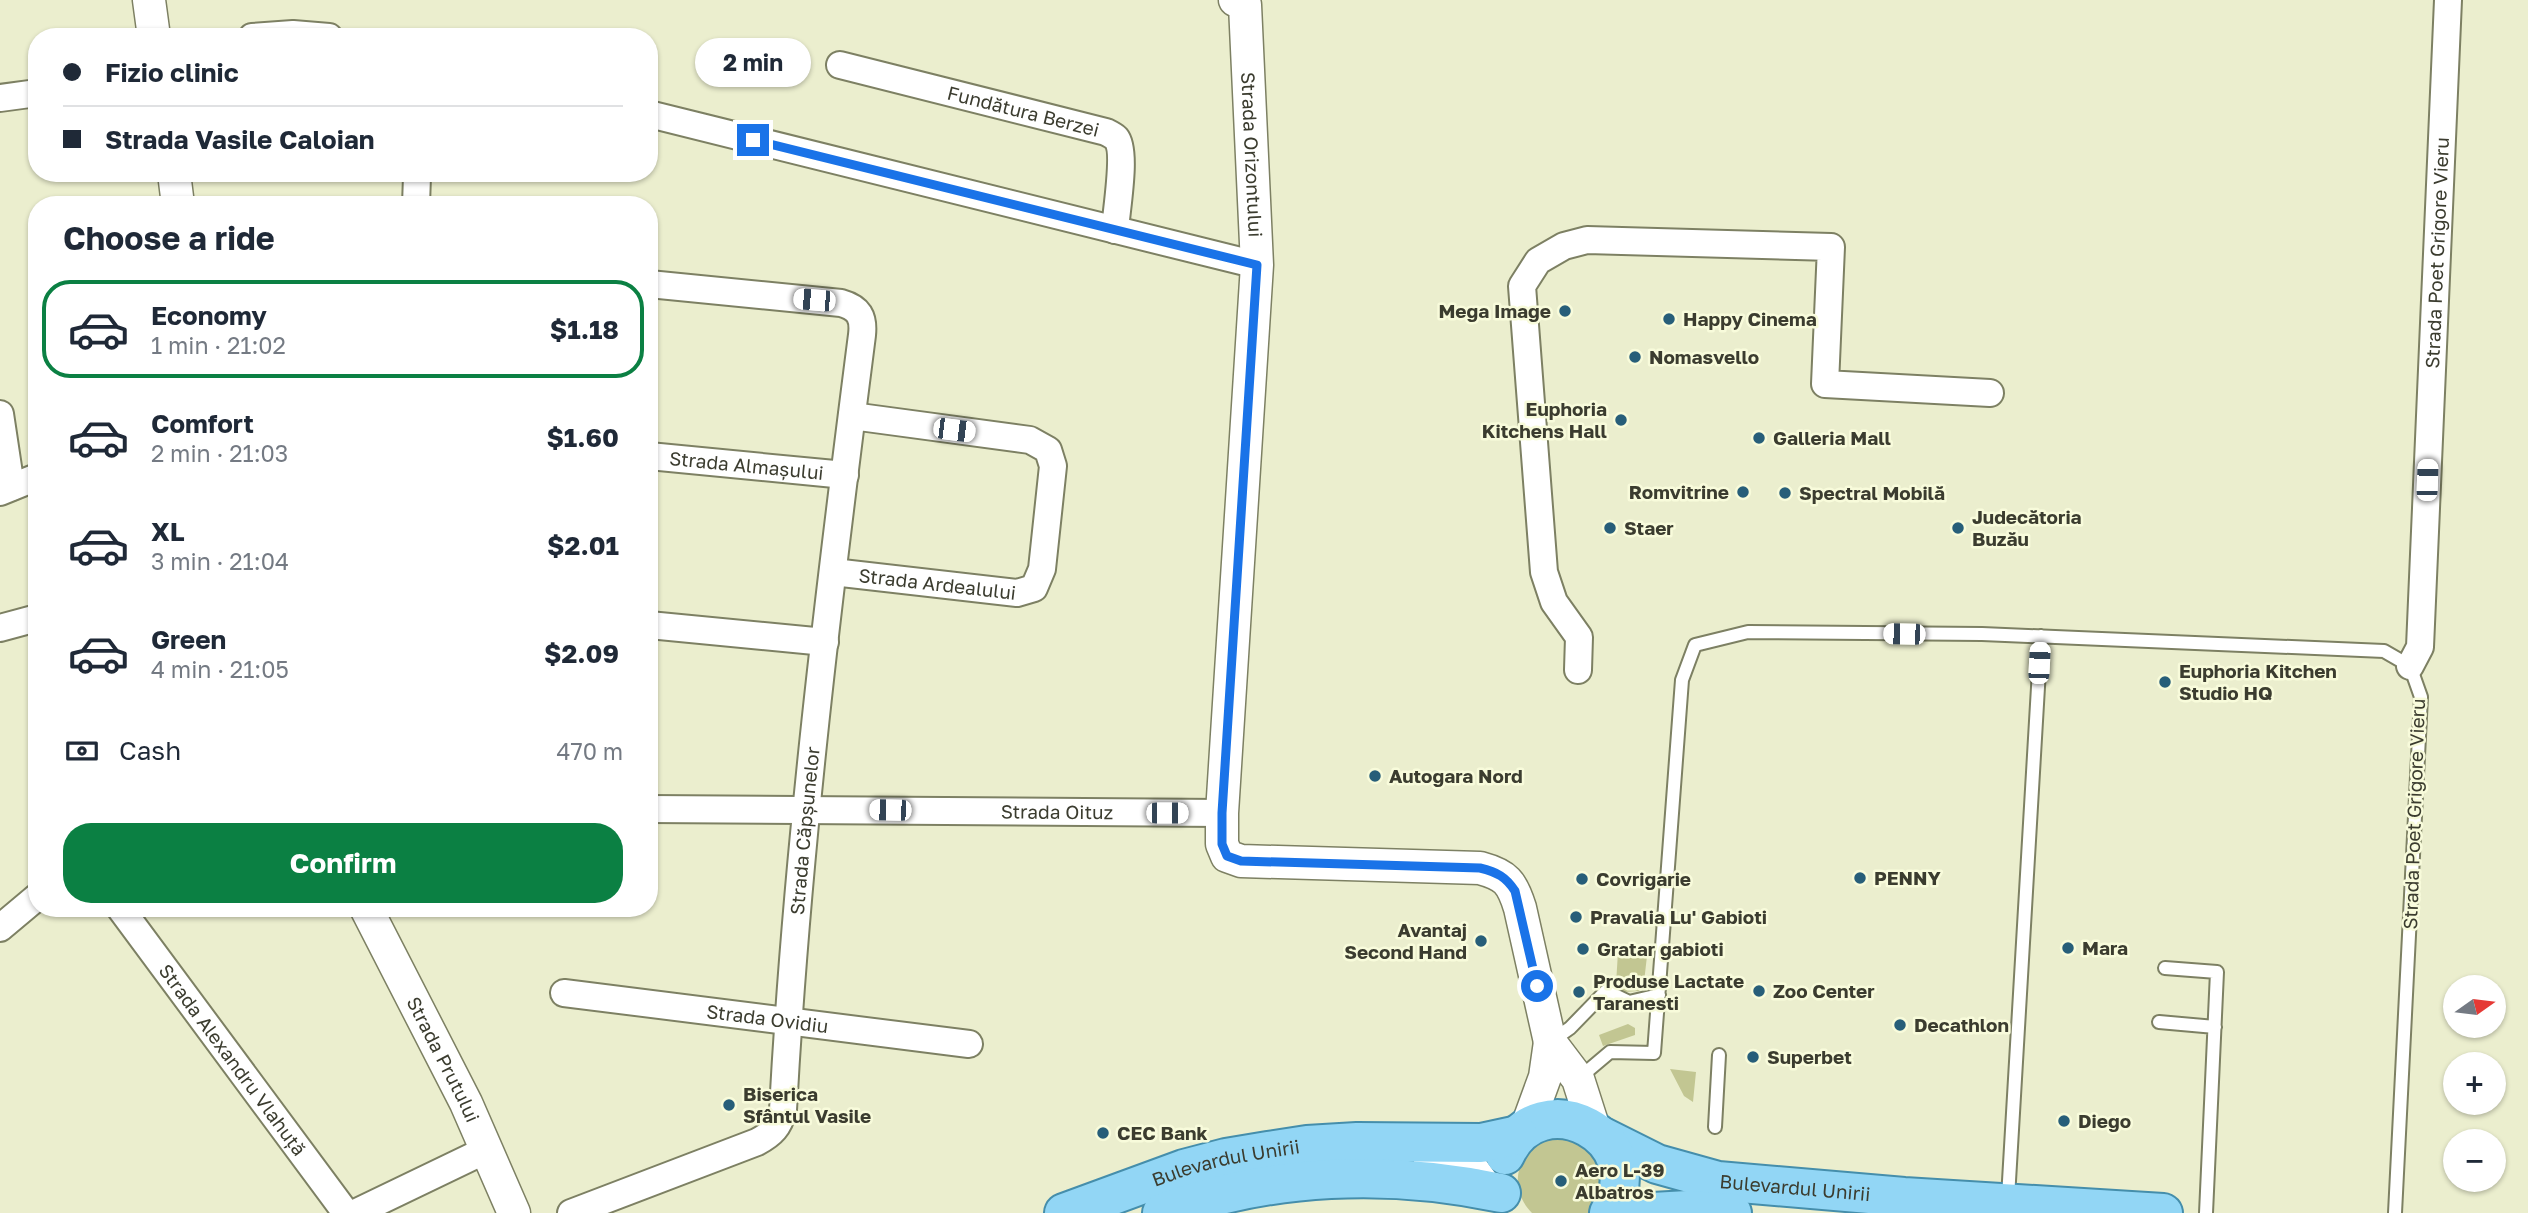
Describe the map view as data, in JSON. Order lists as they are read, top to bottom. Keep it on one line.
{"streets":{"main road":["Bulevardul Unirii"],"street":["Fundătura Berzei","Strada Orizontului","Strada Poet Grigore Vieru","Strada Almașului","Strada Ardealului","Strada Oituz","Strada Căpșunelor","Strada Ovidiu","Strada Prutului","Strada Alexandru Vlahuță"]},"crossings":[["Strada Orizontului","Strada Oituz"],["Strada Almașului","Strada Căpșunelor"],["Strada Ardealului","Strada Căpșunelor"],["Strada Oituz","Strada Căpșunelor"],["Strada Căpșunelor","Strada Ovidiu"]],"places":["Mega Image","Happy Cinema","Nomasvello","Euphoria Kitchens Hall","Galleria Mall","Romvitrine","Spectral Mobilă","Staer","Judecătoria Buzău","Euphoria Kitchen Studio HQ","Autogara Nord","PENNY","Covrigarie","Pravalia Lu' Gabioti","Avantaj Second Hand","Mara","Gratar gabioti","Zoo Center","Produse Lactate Taranesti","Decathlon","Superbet","Biserica Sfântul Vasile","Diego","CEC Bank","Aero L-39 Albatros"],"north":"right","page":{"banner":["Fizio clinic","Strada Vasile Caloian"],"bubble":"2 min","heading":"Choose a ride","list":[{"name":"Economy","note":"1 min · 21:02","value":"$1.18"},{"name":"Comfort","note":"2 min · 21:03","value":"$1.60"},{"name":"XL","note":"3 min · 21:04","value":"$2.01"},{"name":"Green","note":"4 min · 21:05","value":"$2.09"}],"pay":["Cash","470 m"],"buttons":"Confirm","map_buttons":["+","−"]}}
